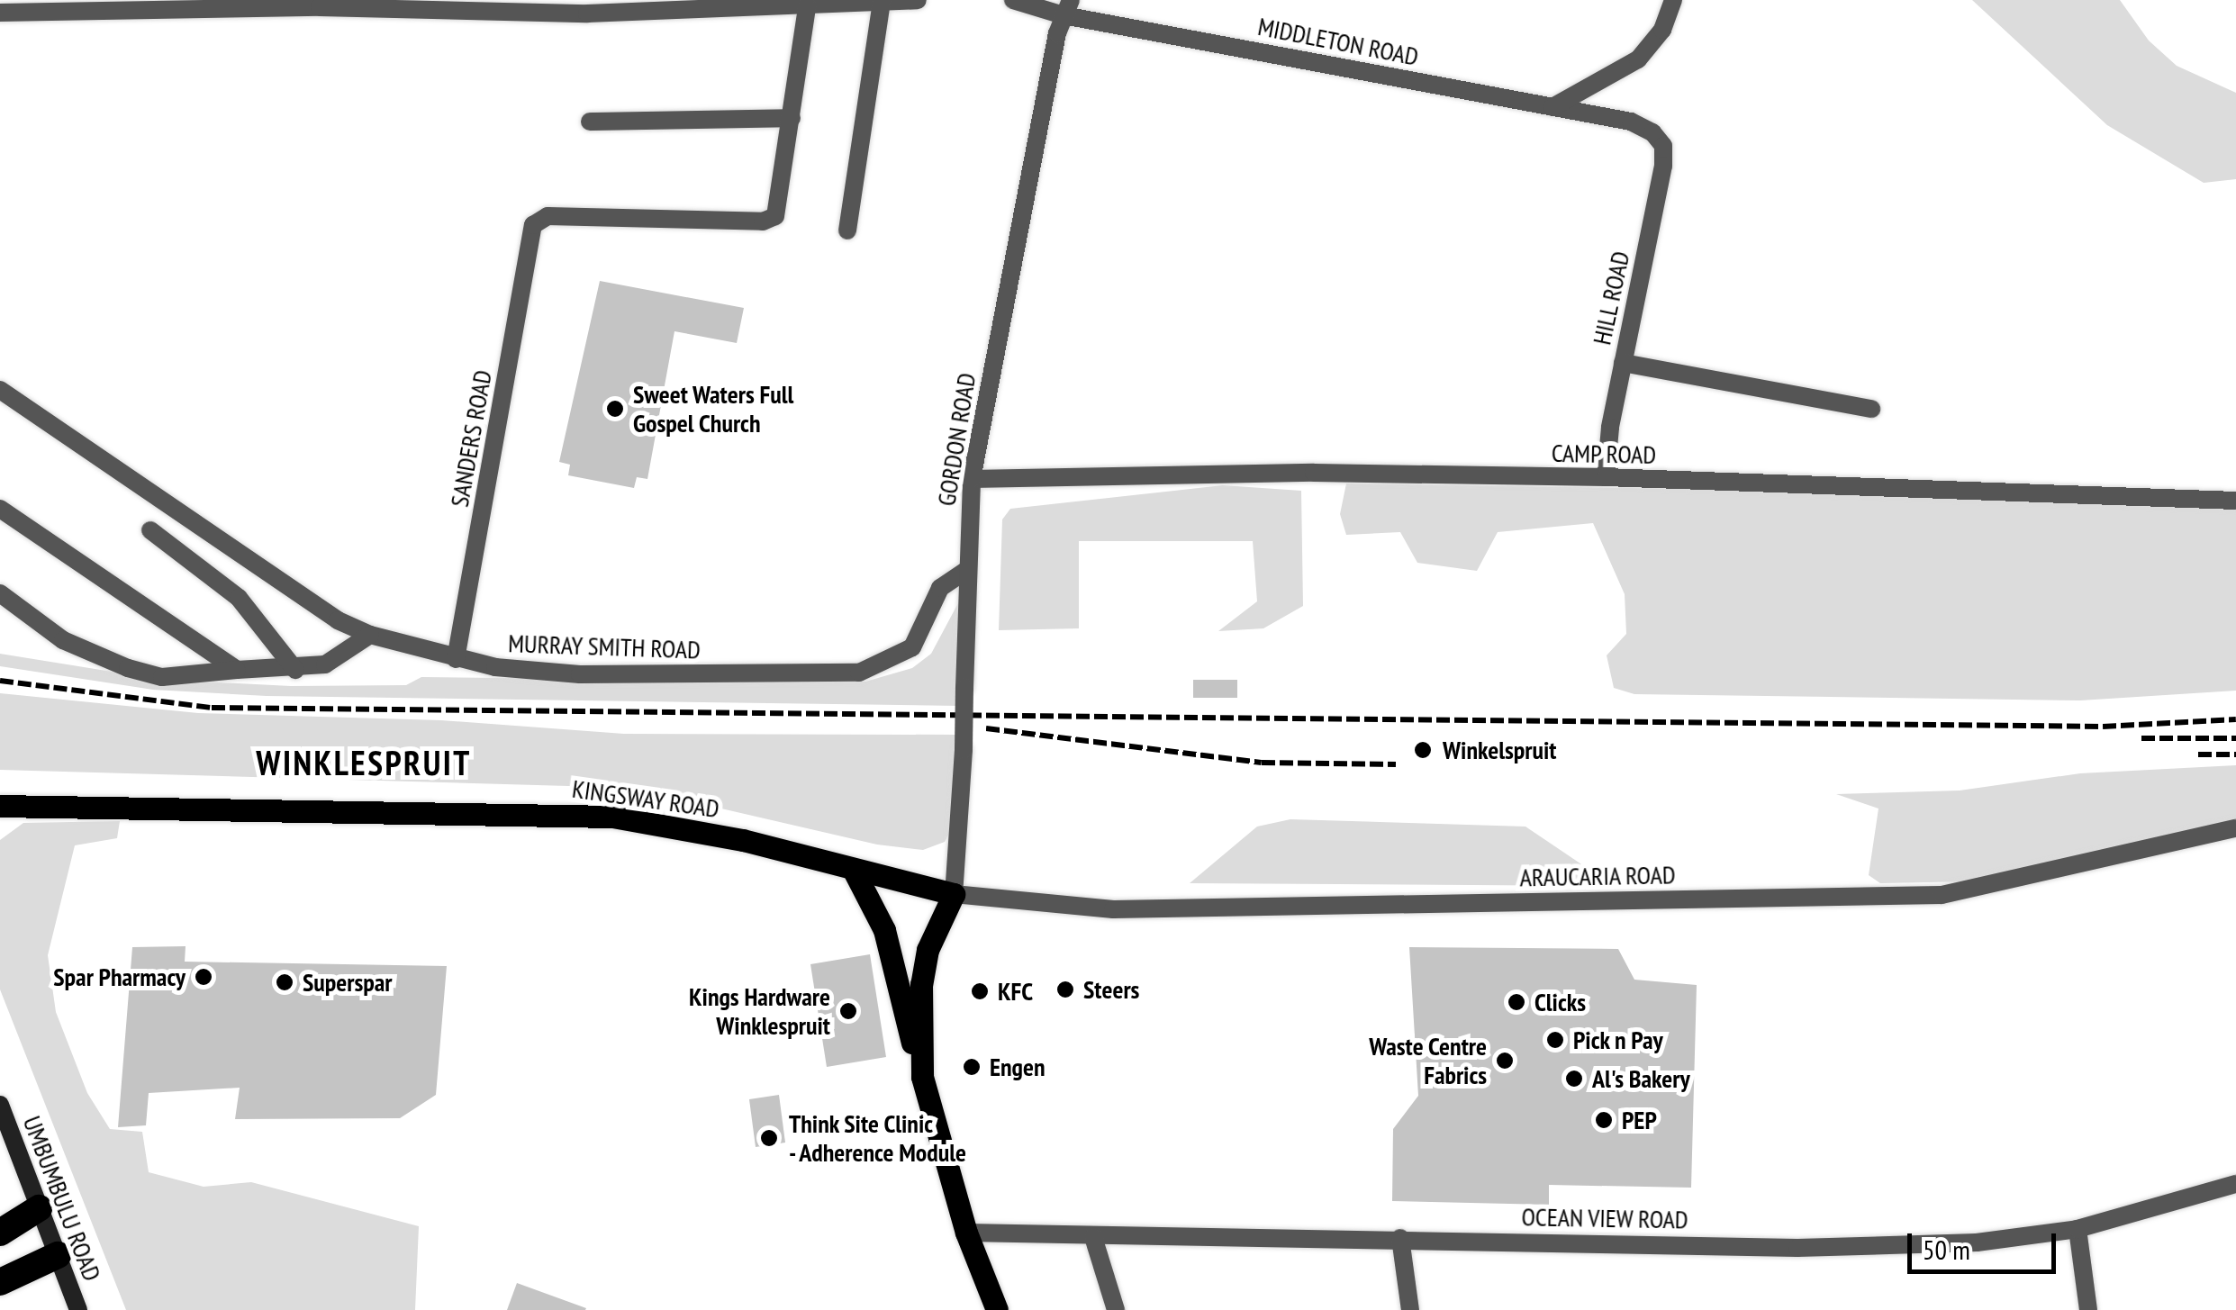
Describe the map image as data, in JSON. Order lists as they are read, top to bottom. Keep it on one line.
{"streets":{"main road":["KINGSWAY ROAD","UMBUMBULU ROAD"],"street":["MIDDLETON ROAD","HILL ROAD","SANDERS ROAD","GORDON ROAD","CAMP ROAD","MURRAY SMITH ROAD","ARAUCARIA ROAD","OCEAN VIEW ROAD"]},"crossings":[["MIDDLETON ROAD","HILL ROAD"],["MIDDLETON ROAD","GORDON ROAD"],["HILL ROAD","CAMP ROAD"],["SANDERS ROAD","MURRAY SMITH ROAD"],["GORDON ROAD","CAMP ROAD"],["GORDON ROAD","MURRAY SMITH ROAD"],["GORDON ROAD","KINGSWAY ROAD"],["GORDON ROAD","ARAUCARIA ROAD"],["KINGSWAY ROAD","ARAUCARIA ROAD"]],"districts":["WINKLESPRUIT"],"places":["Sweet Waters Full Gospel Church","Winkelspruit","Spar Pharmacy","Superspar","Steers","KFC","Clicks","Kings Hardware Winklespruit","Pick n Pay","Waste Centre Fabrics","Engen","Al's Bakery","PEP","Think Site Clinic - Adherence Module"],"scale_bar":"50 m"}
